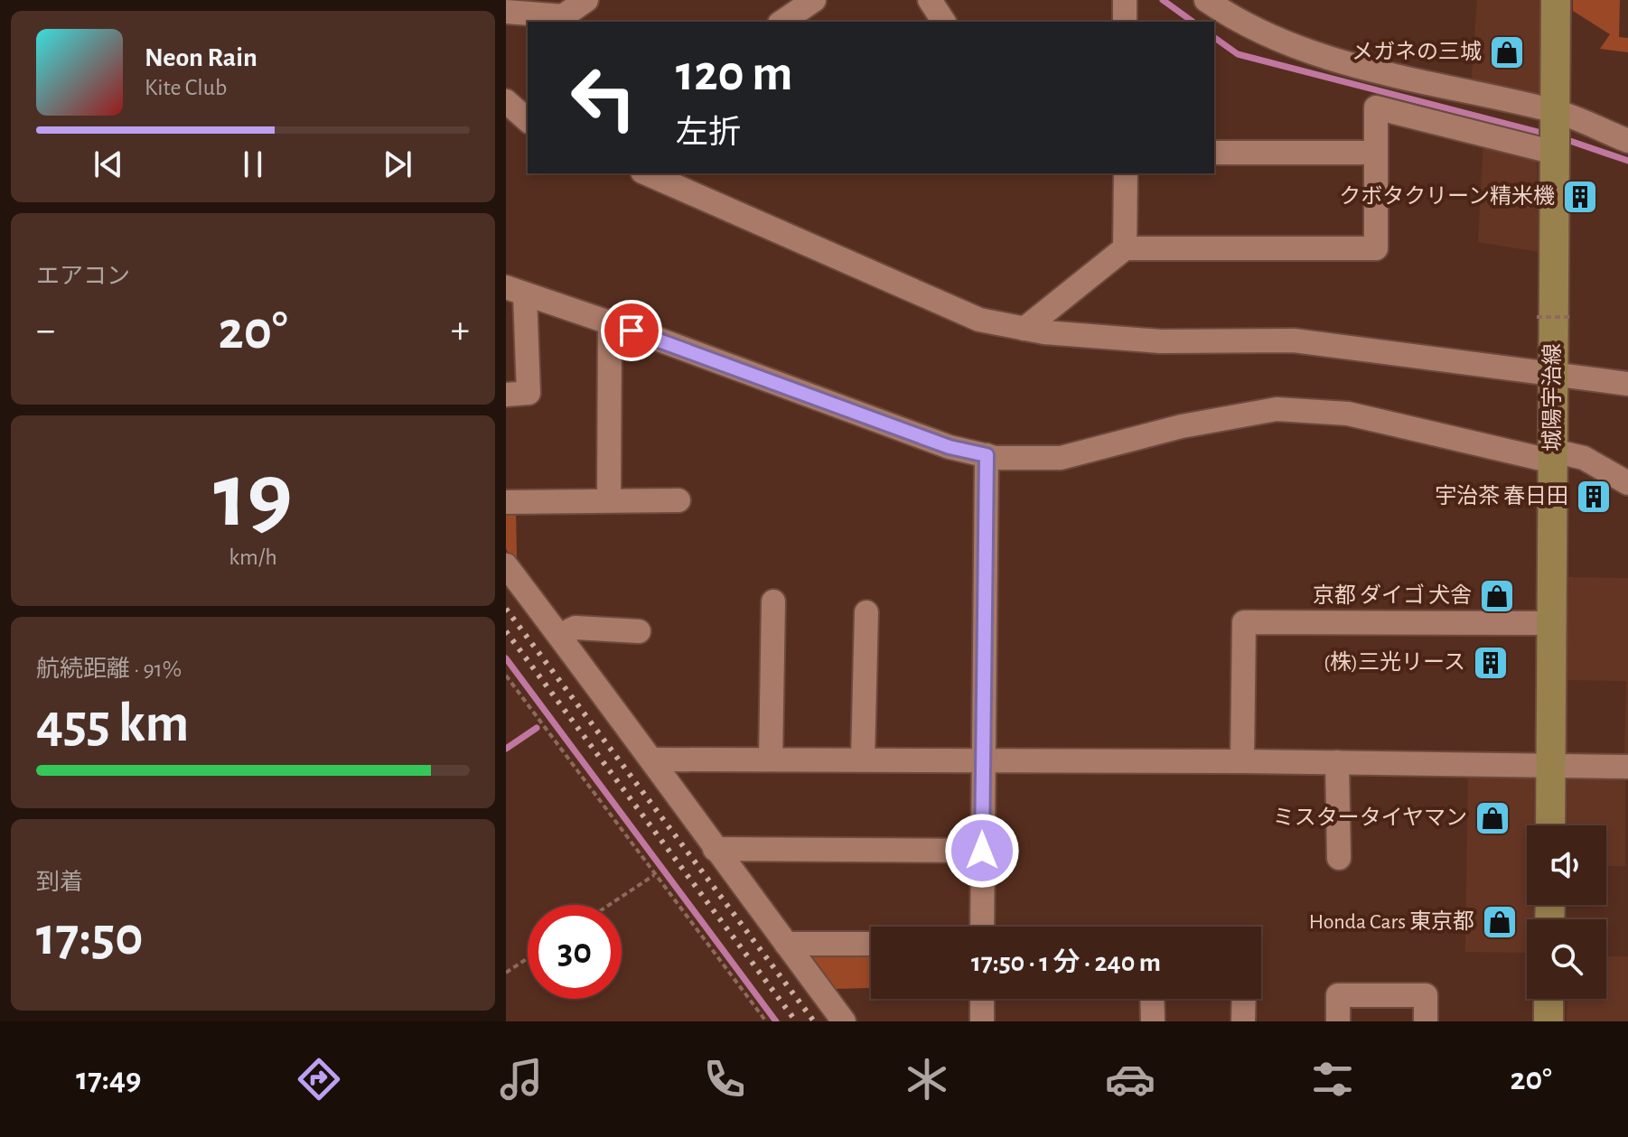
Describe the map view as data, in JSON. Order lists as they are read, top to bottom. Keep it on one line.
{"streets":{"main road":["城陽宇治線"]},"places":{"shop":["メガネの三城","京都 ダイゴ 犬舎","ミスタータイヤマン","Honda Cars 東京都"],"building":["クボタクリーン精米機","宇治茶 春日田","(株)三光リース"]},"page":{"turn":["120 m","左折"],"song":["Neon Rain","Kite Club"],"tile":["エアコン",["19","km/h"],["航続距離 · 91%","455 km"],["到着","17:50"]],"heat":["−","20°","+"],"limit":"30","trip":"17:50 · 1 分 · 240 m","tabs":["17:49","20°"]}}
